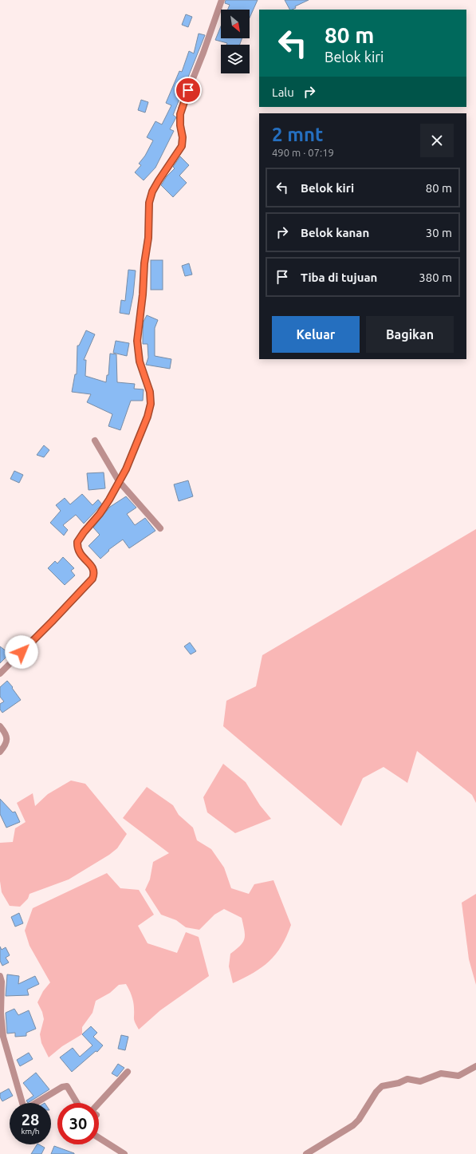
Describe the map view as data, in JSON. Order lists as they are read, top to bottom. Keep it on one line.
{"north":"bottom right","page":{"turn":["80 m","Belok kiri"],"then":"Lalu","heading":["2 mnt","490 m · 07:19"],"list":[{"name":"Belok kiri","value":"80 m"},{"name":"Belok kanan","value":"30 m"},{"name":"Tiba di tujuan","value":"380 m"}],"buttons":["Keluar","Bagikan"],"speed":"28 km/h","limit":"30"}}
